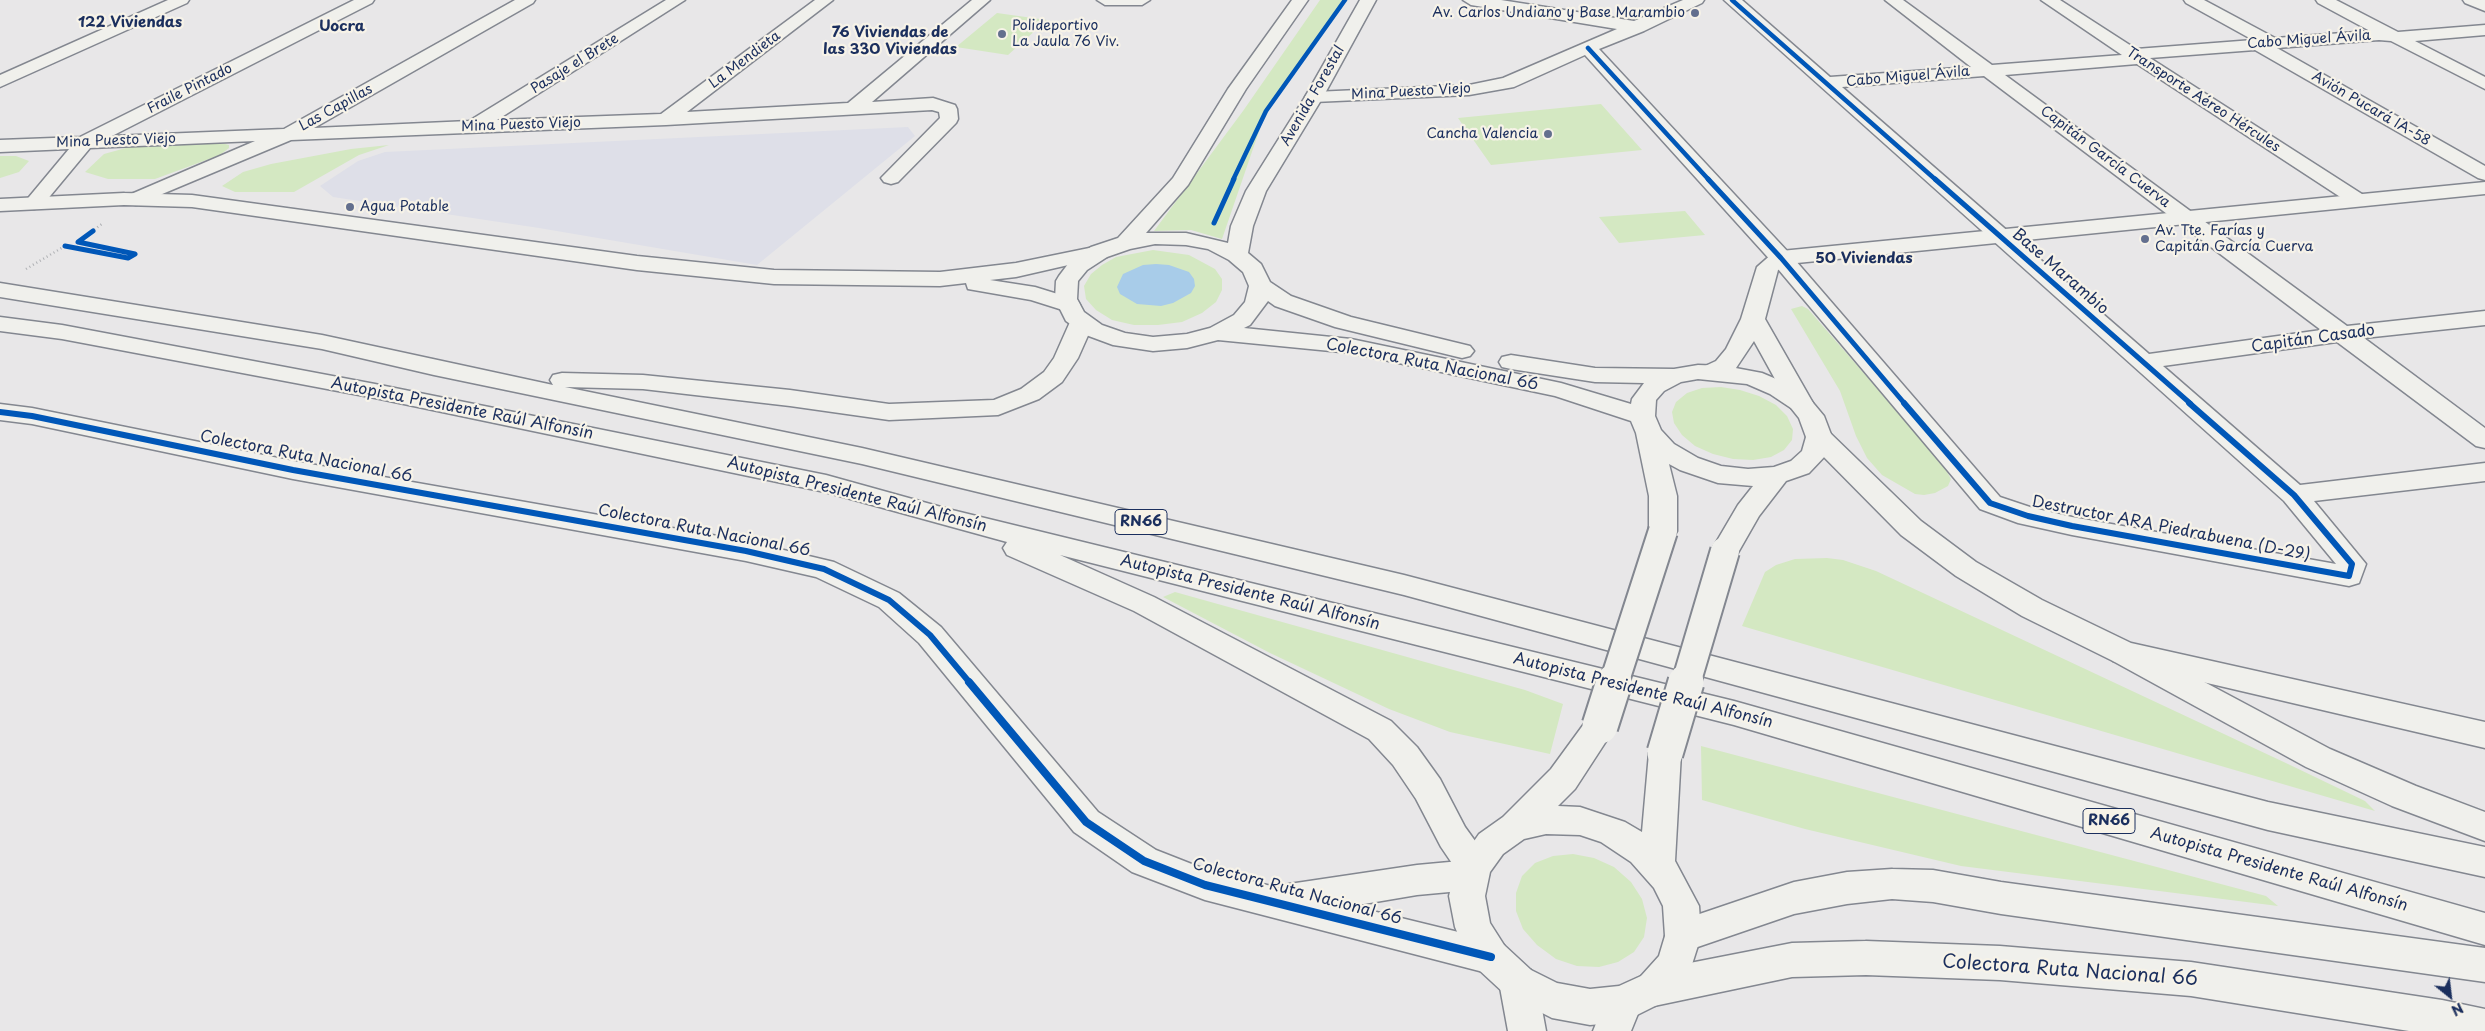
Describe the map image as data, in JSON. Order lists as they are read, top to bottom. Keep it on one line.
{"streets":{"main road":["Cabo Miguel Ávila","La Mendieta","Pasaje el Brete","Fraile Pintado","Mina Puesto Viejo","Avenida Forestal","Transporte Aéreo Hércules","Las Capillas","Avión Pucará IA-58","Capitán García Cuerva","Base Marambio","Capitán Casado","Colectora Ruta Nacional 66","Autopista Presidente Raúl Alfonsín","RN66","Destructor ARA Piedrabuena (D-29)"]},"crossings":[["Cabo Miguel Ávila","Transporte Aéreo Hércules"],["Cabo Miguel Ávila","Avión Pucará IA-58"],["Cabo Miguel Ávila","Capitán García Cuerva"],["Cabo Miguel Ávila","Base Marambio"],["La Mendieta","Mina Puesto Viejo"],["Pasaje el Brete","Mina Puesto Viejo"],["Fraile Pintado","Mina Puesto Viejo"],["Mina Puesto Viejo","Avenida Forestal"],["Mina Puesto Viejo","Las Capillas"],["Avenida Forestal","Colectora Ruta Nacional 66"],["Capitán García Cuerva","Capitán Casado"],["Base Marambio","Capitán Casado"],["Base Marambio","Destructor ARA Piedrabuena (D-29)"]],"districts":["122 Viviendas","Uocra","76 Viviendas de las 330 Viviendas","50 Viviendas"],"places":["Av. Carlos Undiano y Base Marambio","Polideportivo La Jaula 76 Viv.","Cancha Valencia","Agua Potable","Av. Tte. Farías y Capitán García Cuerva"],"north":"bottom right"}
